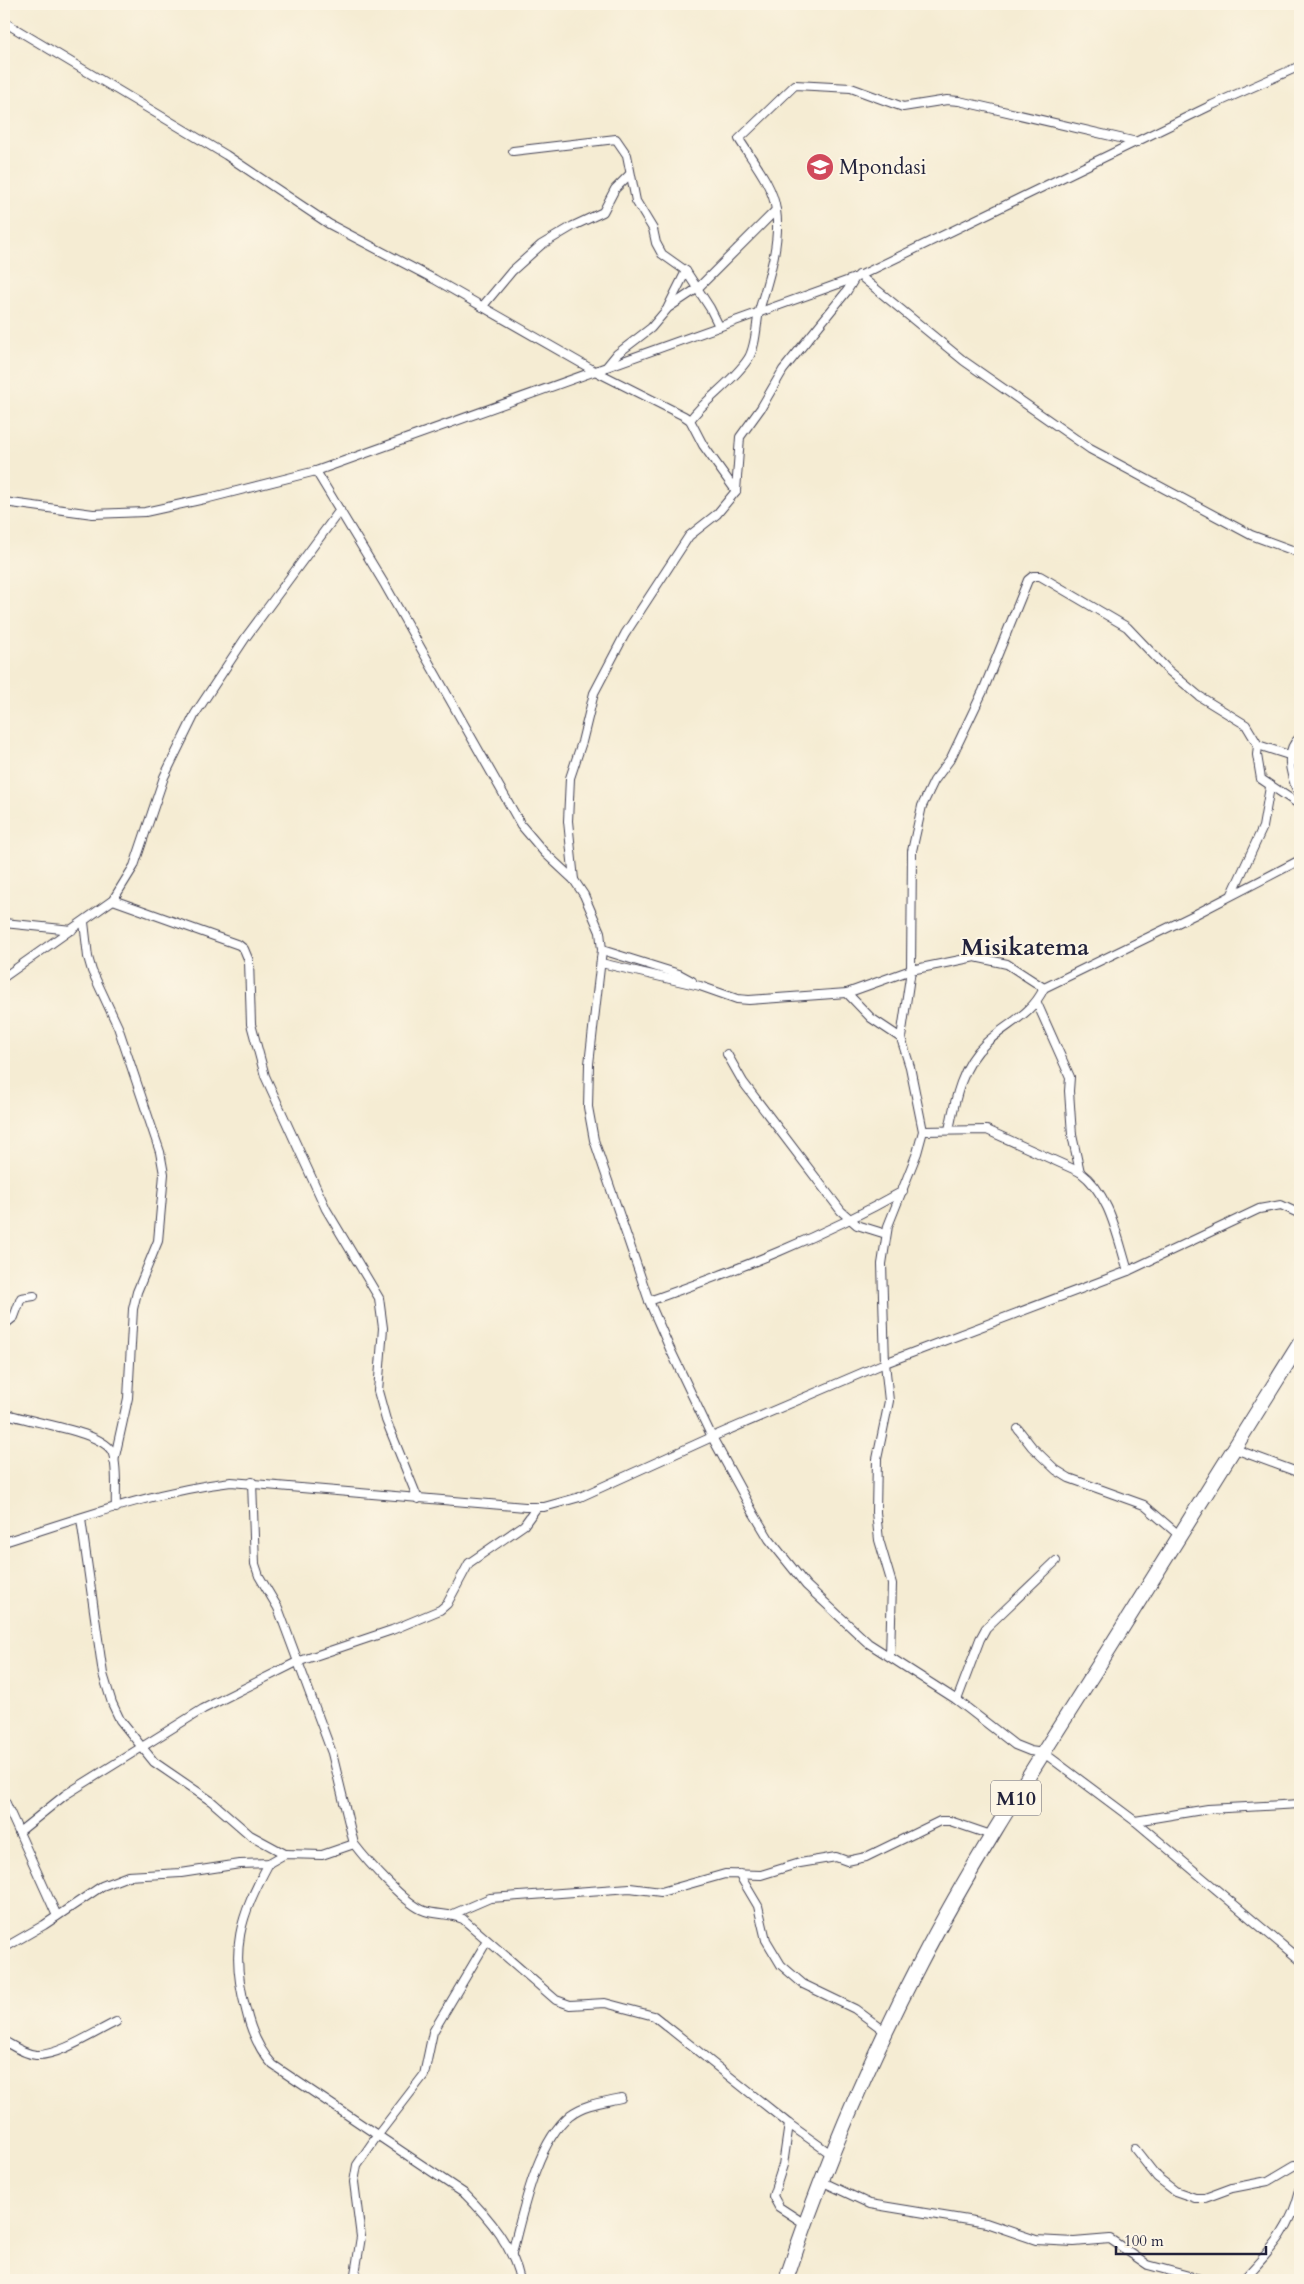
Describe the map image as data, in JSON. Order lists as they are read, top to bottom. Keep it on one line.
{"streets":{"highway":["M10"]},"districts":["Misikatema"],"places":{"school or university":["Mpondasi"]},"scale_bar":"100 m"}
